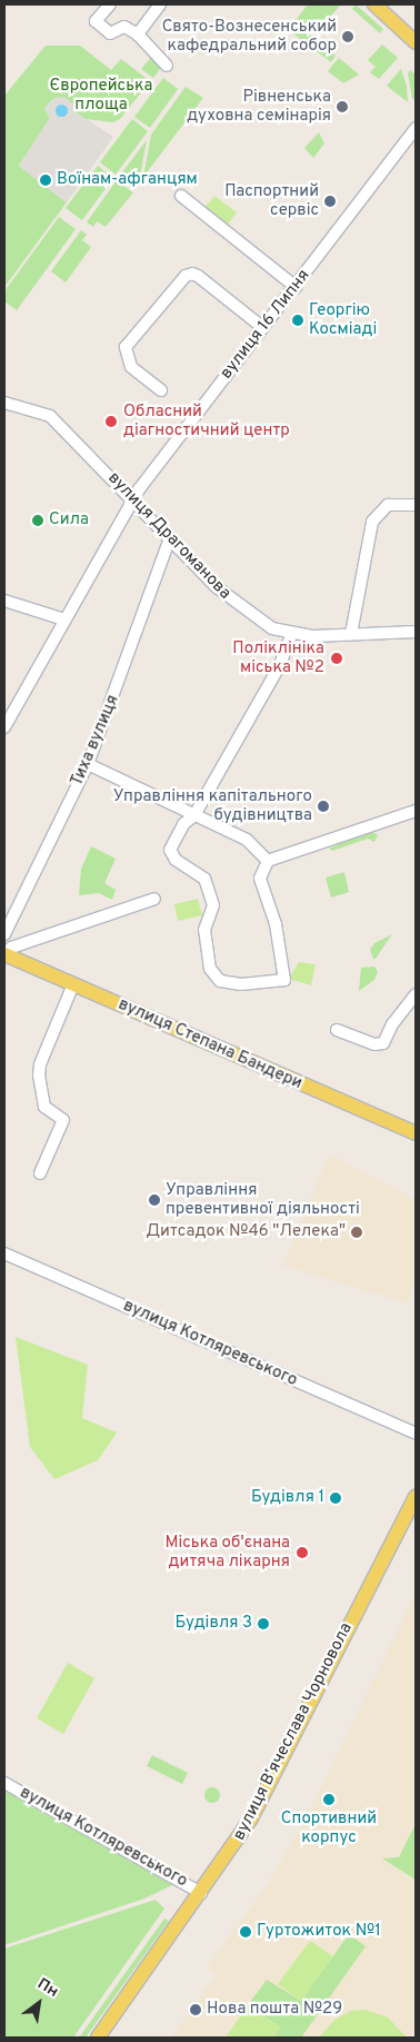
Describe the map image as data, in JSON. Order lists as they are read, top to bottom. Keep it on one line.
{"streets":{"main road":["вулиця Степана Бандери","вулиця Вʼячеслава Чорновола"],"street":["вулиця 16 Липня","вулиця Драгоманова","Тиха вулиця","вулиця Котляревського"]},"crossings":[["вулиця 16 Липня","вулиця Драгоманова"],["вулиця Драгоманова","Тиха вулиця"],["вулиця Котляревського","вулиця Вʼячеслава Чорновола"]],"parks":["Європейська площа"],"places":["Свято-Вознесенський кафедральний собор","Рівненська духовна семінарія","Воїнам-афганцям","Паспортний сервіс","Георгію Косміаді","Обласний діагностичний центр","Сила","Поліклініка міська №2","Управління капітального будівництва","Управління превентивної діяльності","Дитсадок №46 \"Лелека\"","Будівля 1","Міська об'єнана дитяча лікарня","Будівля 3","Спортивний корпус","Гуртожиток №1","Нова пошта №29"],"north":"top right"}
